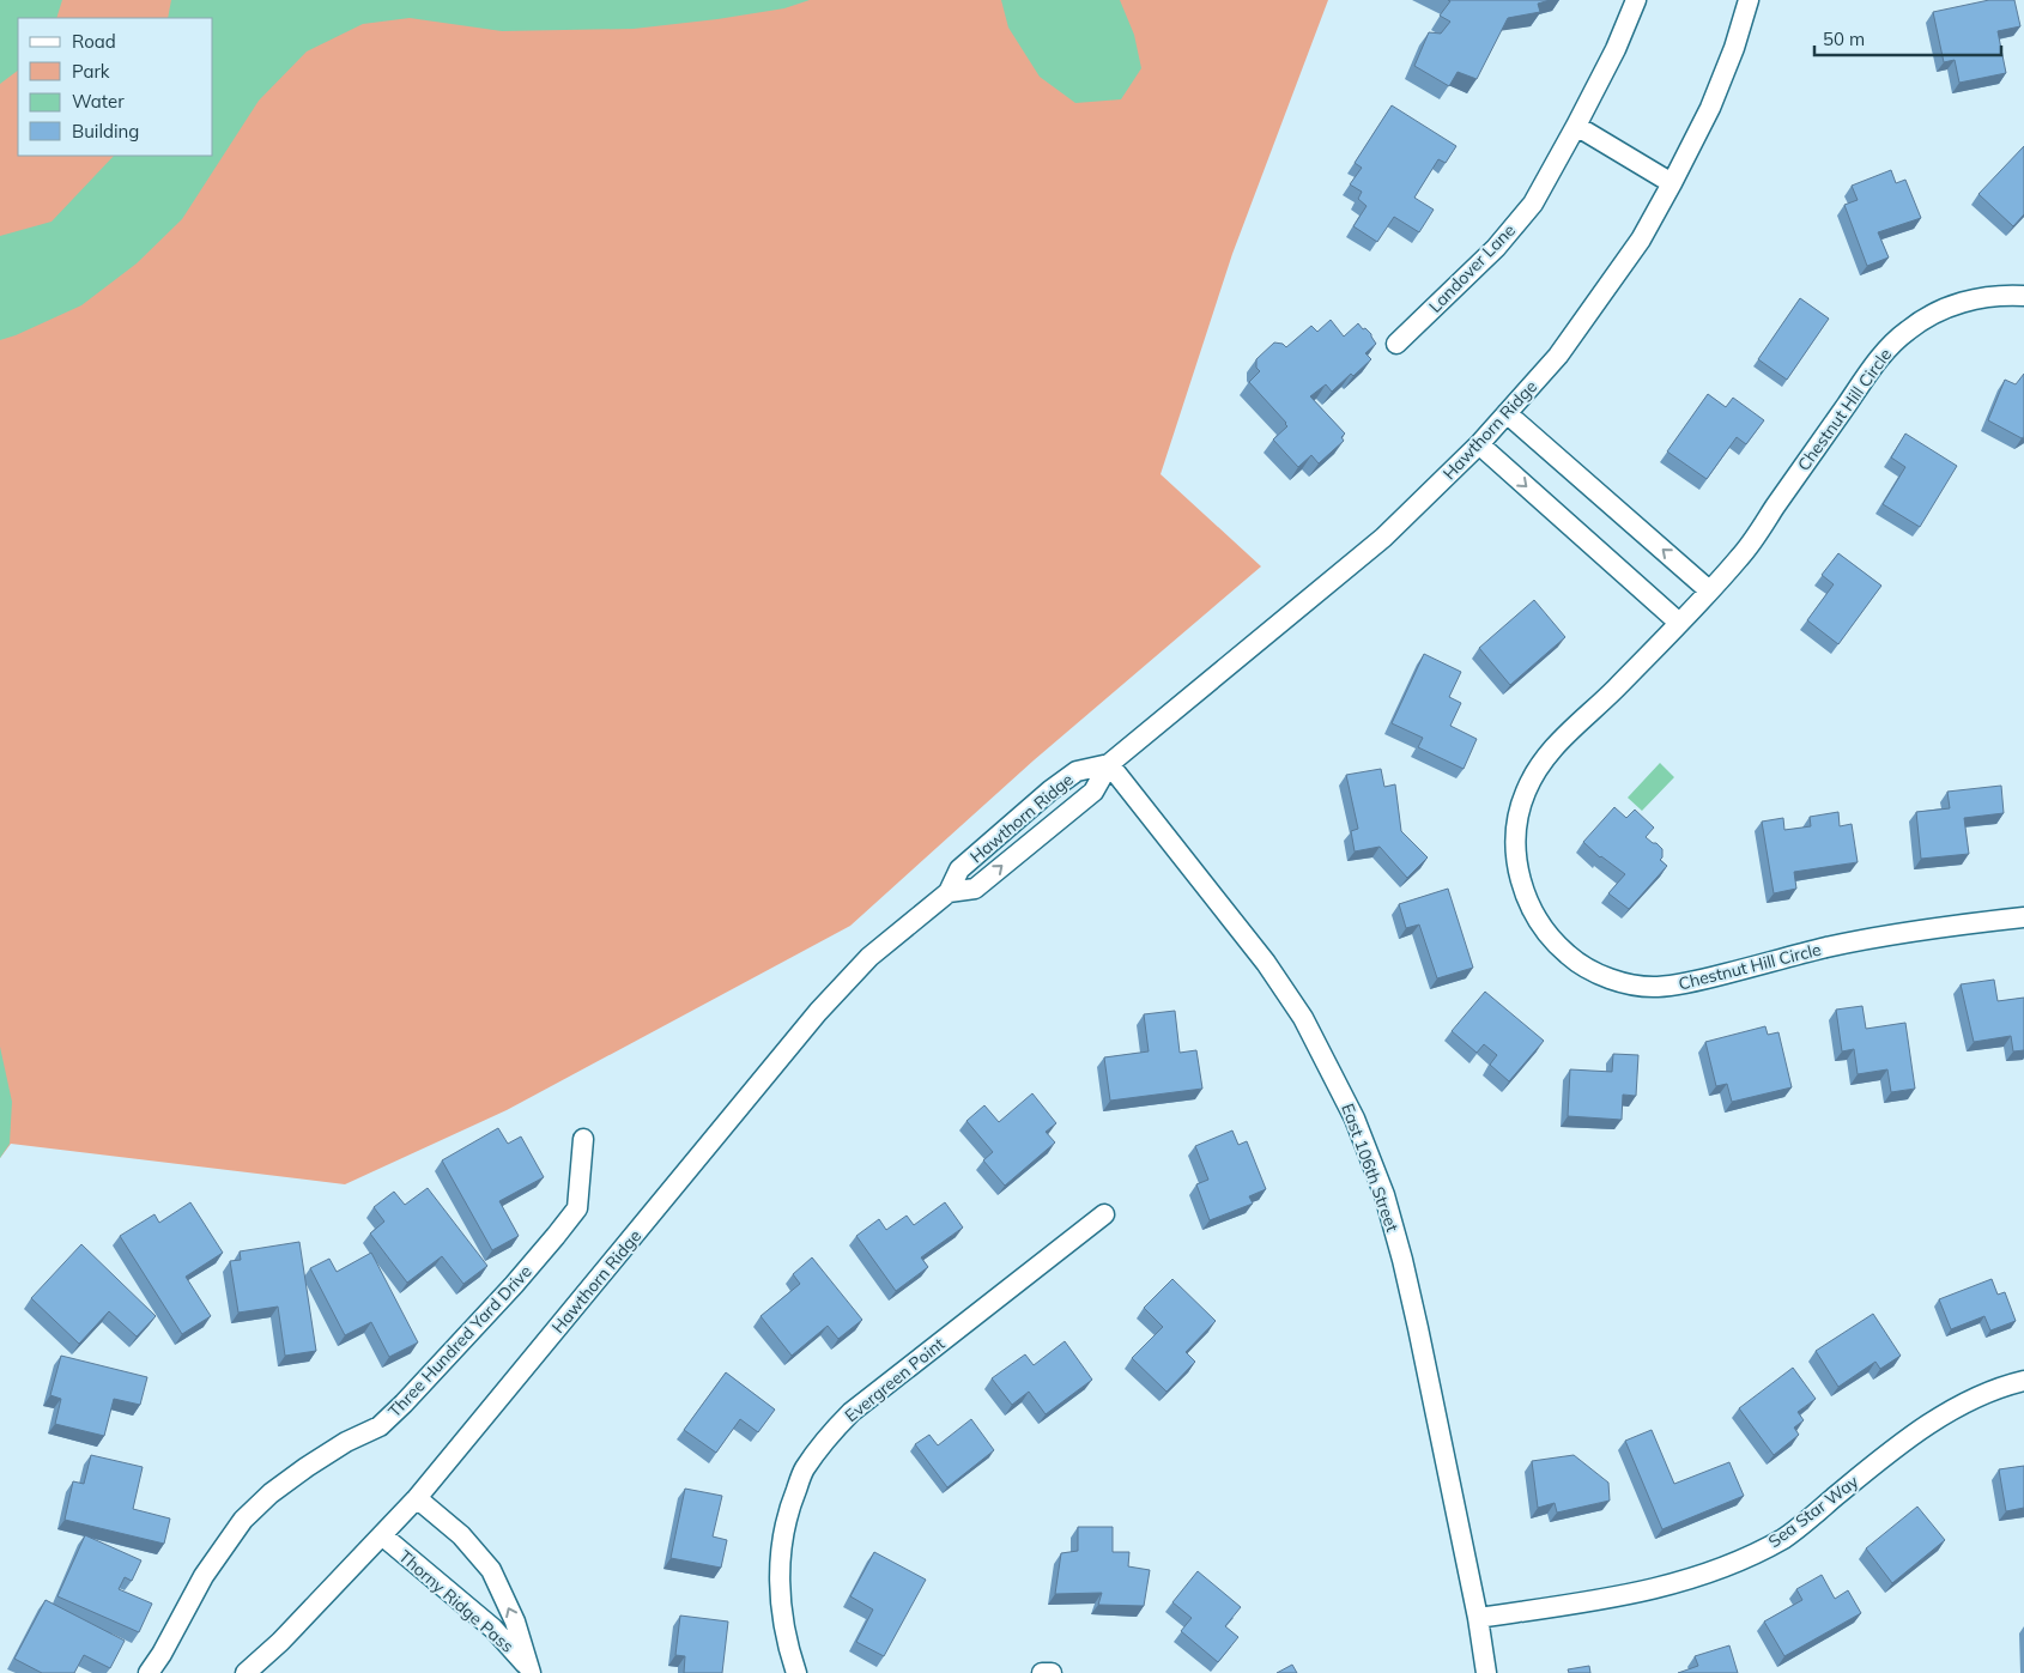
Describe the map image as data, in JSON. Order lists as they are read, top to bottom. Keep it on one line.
{"streets":{"street":["Landover Lane","Chestnut Hill Circle","Hawthorn Ridge","East 106th Street","Three Hundred Yard Drive","Evergreen Point","Sea Star Way","Thorny Ridge Pass"]},"crossings":[["Hawthorn Ridge","East 106th Street"],["Hawthorn Ridge","Thorny Ridge Pass"],["East 106th Street","Sea Star Way"]],"legend":["Road","Park","Water","Building"],"scale_bar":"50 m"}
